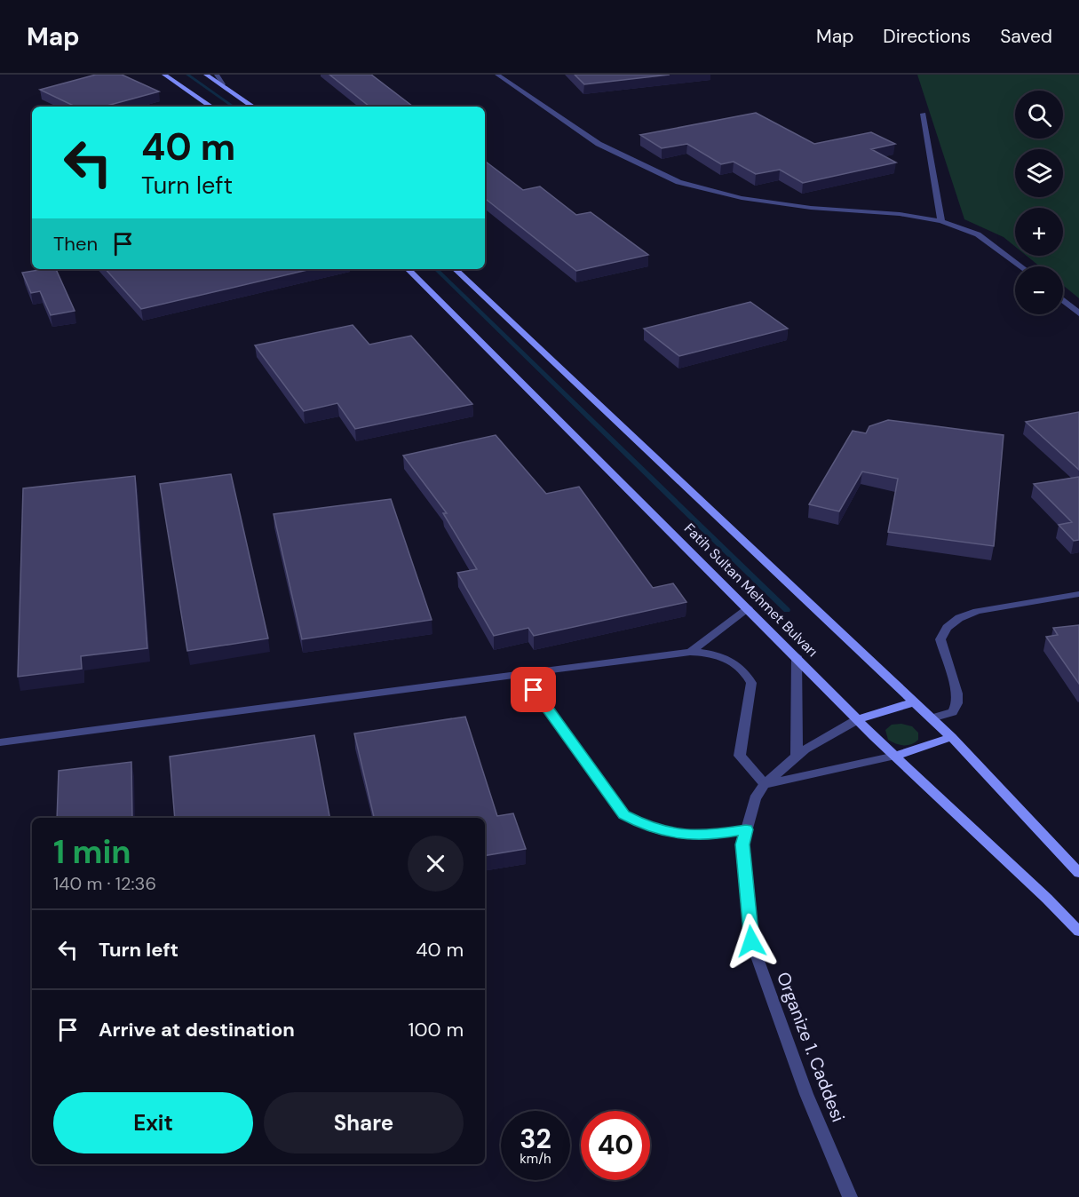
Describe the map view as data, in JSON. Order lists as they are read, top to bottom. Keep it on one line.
{"streets":{"main road":["Fatih Sultan Mehmet Bulvarı"],"street":["Organize 1. Caddesi"]},"page":{"header":"Map","nav":["Map","Directions","Saved"],"map_buttons":["+","−"],"turn":["40 m","Turn left"],"then":"Then","heading":["1 min","140 m · 12:36"],"list":[{"name":"Turn left","value":"40 m"},{"name":"Arrive at destination","value":"100 m"}],"buttons":["Exit","Share"],"speed":"32 km/h","limit":"40"}}
